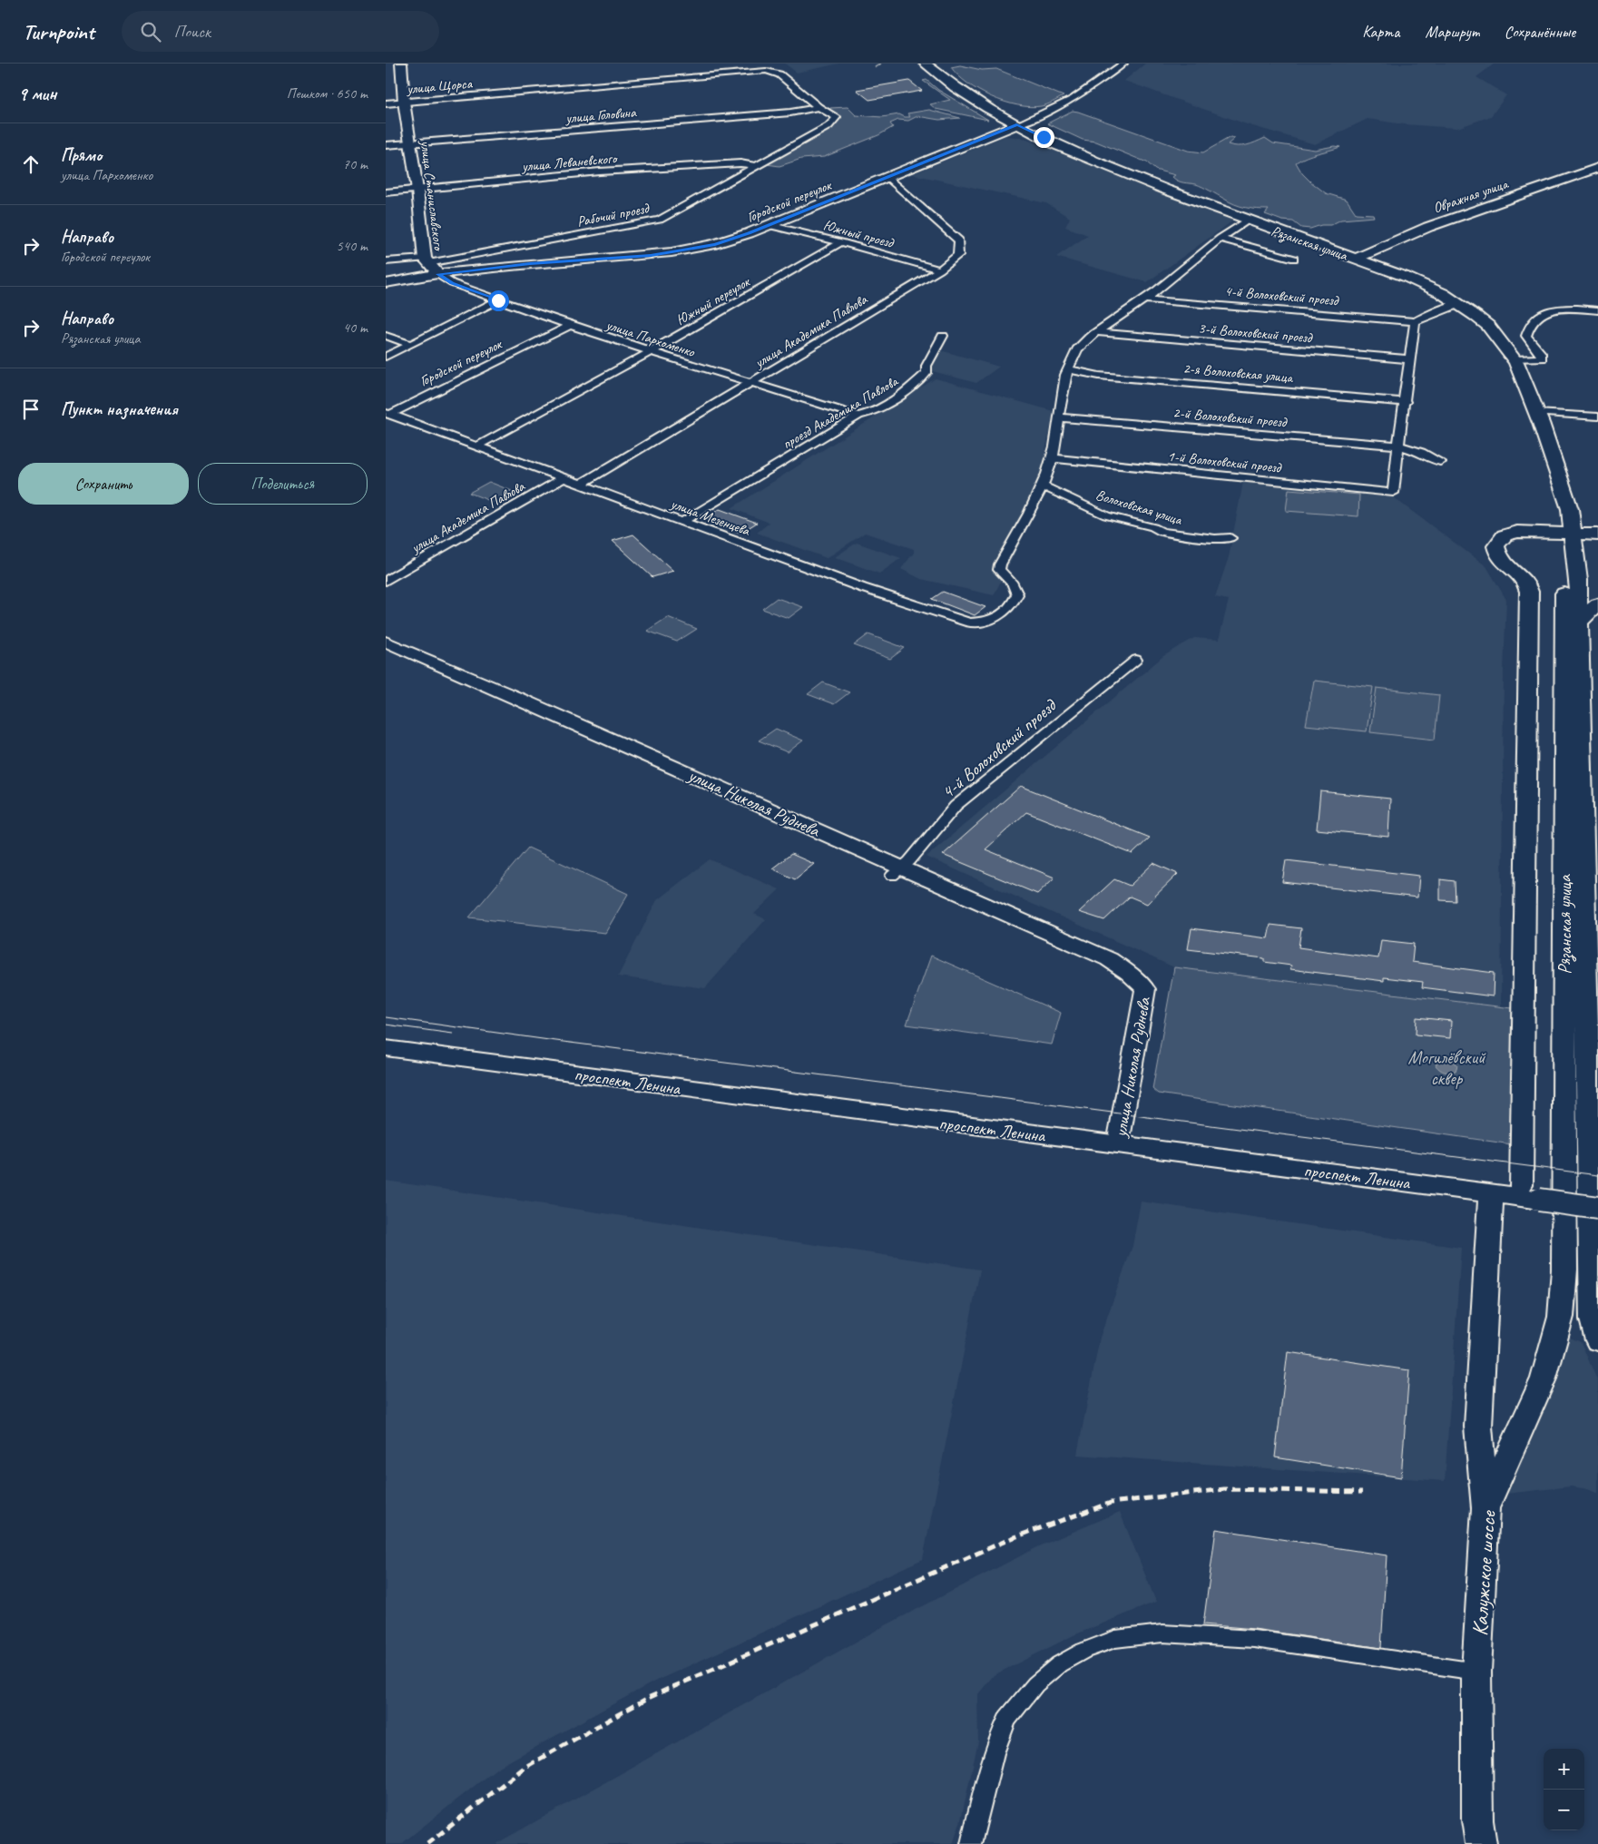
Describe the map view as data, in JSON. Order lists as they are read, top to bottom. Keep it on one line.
{"streets":{"main road":["Рязанская улица","проспект Ленина","Калужское шоссе"],"street":["улица Щорса","улица Головина","улица Леваневского","улица Станиславского","Овражная улица","Городской переулок","Рабочий проезд","Южный проезд","4-й Волоховский проезд","Южный переулок","улица Академика Павлова","3-й Волоховский проезд","улица Пархоменко","2-я Волоховская улица","проезд Академика Павлова","2-й Волоховский проезд","1-й Волоховский проезд","Волоховская улица","улица Мезенцева","улица Николая Руднева"]},"crossings":[["улица Щорса","улица Головина"],["улица Щорса","улица Станиславского"],["улица Щорса","Рабочий проезд"],["улица Головина","улица Станиславского"],["улица Головина","Рабочий проезд"],["улица Леваневского","улица Станиславского"],["улица Леваневского","Рабочий проезд"],["улица Станиславского","Городской переулок"],["улица Станиславского","Рабочий проезд"],["улица Станиславского","улица Пархоменко"],["Овражная улица","Рязанская улица"],["Городской переулок","Южный проезд"],["Городской переулок","Рязанская улица"],["Городской переулок","улица Академика Павлова"],["Городской переулок","улица Пархоменко"],["Городской переулок","улица Мезенцева"],["Южный проезд","Южный переулок"],["Южный проезд","улица Академика Павлова"],["Рязанская улица","Калужское шоссе"],["4-й Волоховский проезд","улица Николая Руднева"],["Южный переулок","улица Пархоменко"],["Южный переулок","улица Мезенцева"],["улица Академика Павлова","улица Пархоменко"],["улица Академика Павлова","улица Мезенцева"],["улица Пархоменко","проезд Академика Павлова"],["проезд Академика Павлова","улица Мезенцева"],["2-й Волоховский проезд","1-й Волоховский проезд"],["Волоховская улица","улица Мезенцева"],["улица Николая Руднева","проспект Ленина"]],"parks":["Могилёвский сквер"],"page":{"header":"Turnpoint","search":"Поиск","nav":["Карта","Маршрут","Сохранённые"],"heading":["9 мин","Пешком · 650 m"],"list":[["Прямо","улица Пархоменко","70 m"],["Направо","Городской переулок","540 m"],["Направо","Рязанская улица","40 m"],"Пункт назначения"],"buttons":["Сохранить","Поделиться"],"map_buttons":["+","−"]}}
